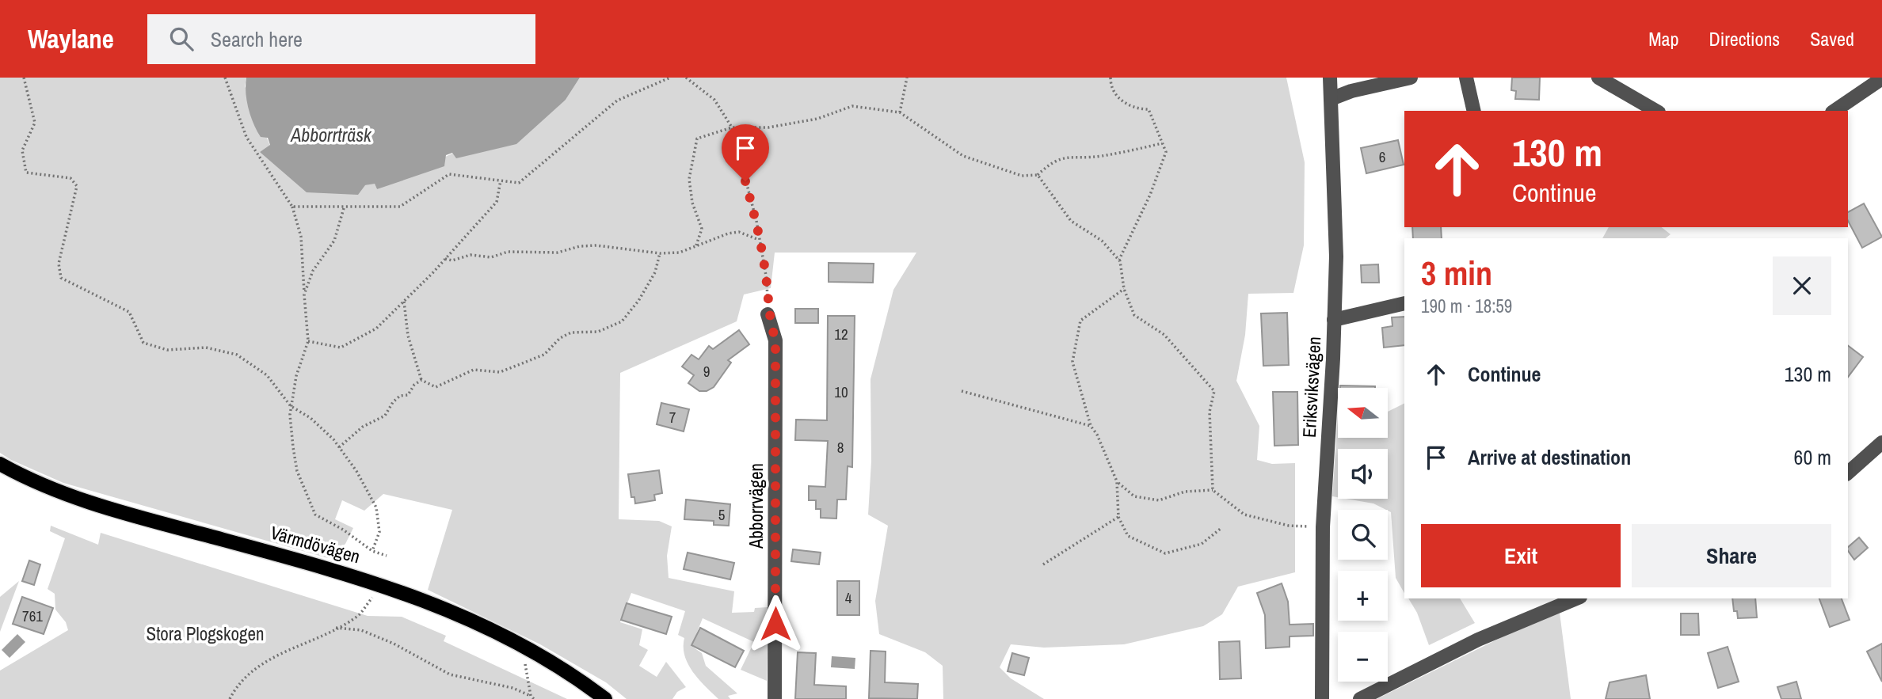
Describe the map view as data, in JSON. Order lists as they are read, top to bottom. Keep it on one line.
{"streets":{"main road":["Värmdövägen"],"street":["Eriksviksvägen","Abborrvägen"]},"water":["Abborrträsk"],"parks":["Stora Plogskogen"],"house_numbers":["6","12","9","10","7","8","5","4","761"],"north":"left","page":{"header":"Waylane","search":"Search here","nav":["Map","Directions","Saved"],"turn":["130 m","Continue"],"heading":["3 min","190 m · 18:59"],"list":[{"name":"Continue","value":"130 m"},{"name":"Arrive at destination","value":"60 m"}],"map_buttons":["+","−"],"buttons":["Exit","Share"]}}
